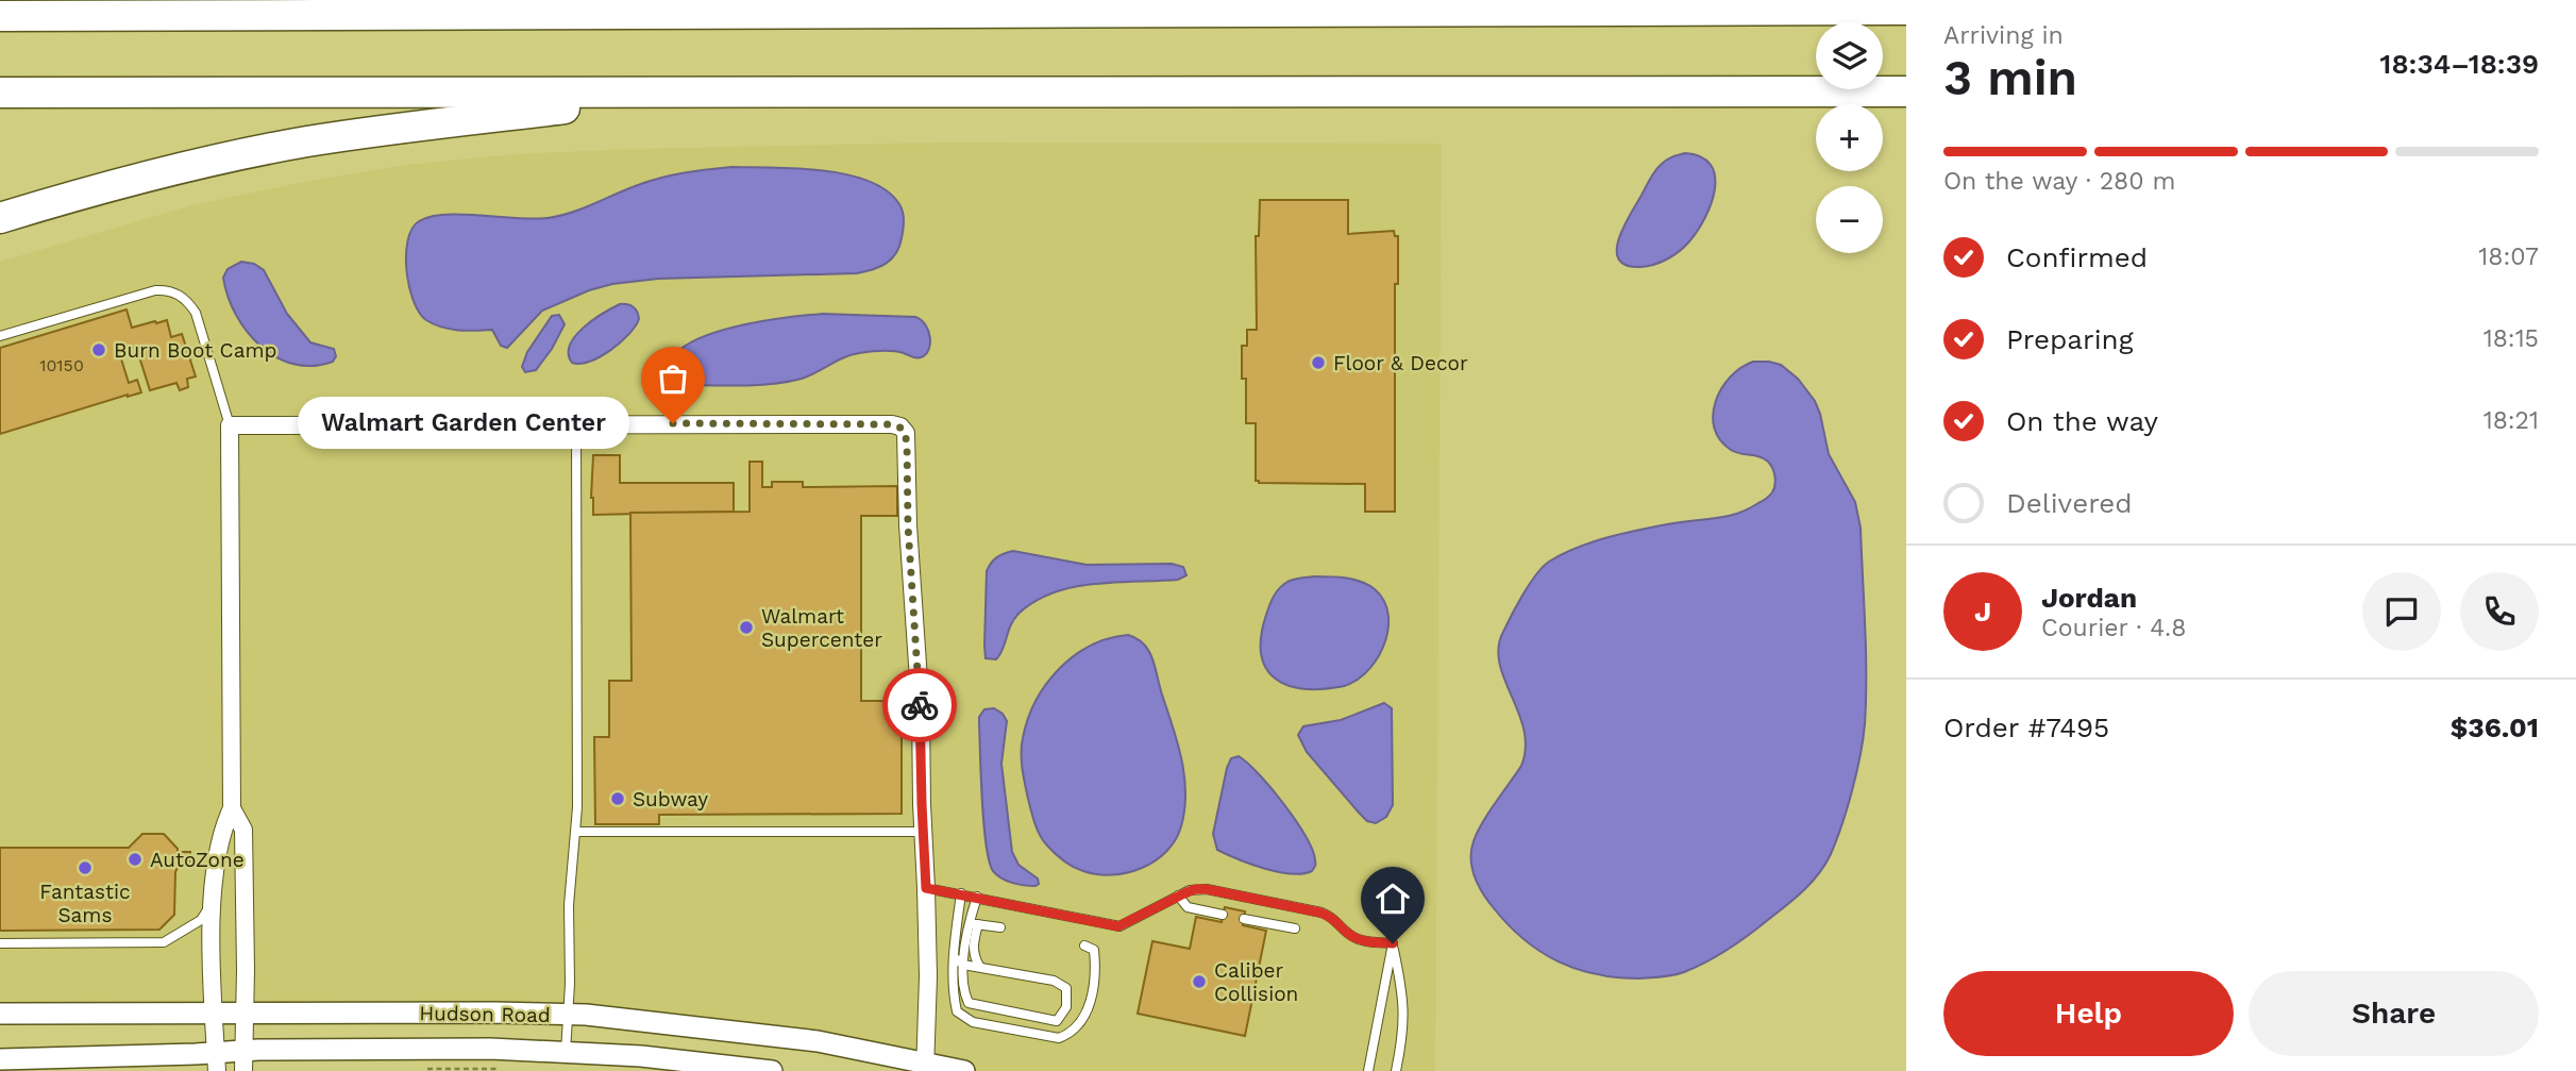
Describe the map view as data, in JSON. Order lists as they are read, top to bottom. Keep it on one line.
{"streets":{"street":["Hudson Road"]},"places":["Burn Boot Camp","Floor & Decor","Walmart Garden Center","Walmart Supercenter","Subway","AutoZone","Fantastic Sams","Caliber Collision"],"house_numbers":["10150"],"page":{"heading":["3 min","Arriving in","18:34–18:39"],"panel":["Jordan","Courier · 4.8","Order #7495","$36.01"],"map_buttons":["+","−"],"bar":"On the way · 280 m","list":[["Confirmed","18:07"],["Preparing","18:15"],["On the way","18:21"],"Delivered"],"bubble":"Walmart Garden Center","round":"J","buttons":["Help","Share"]}}
